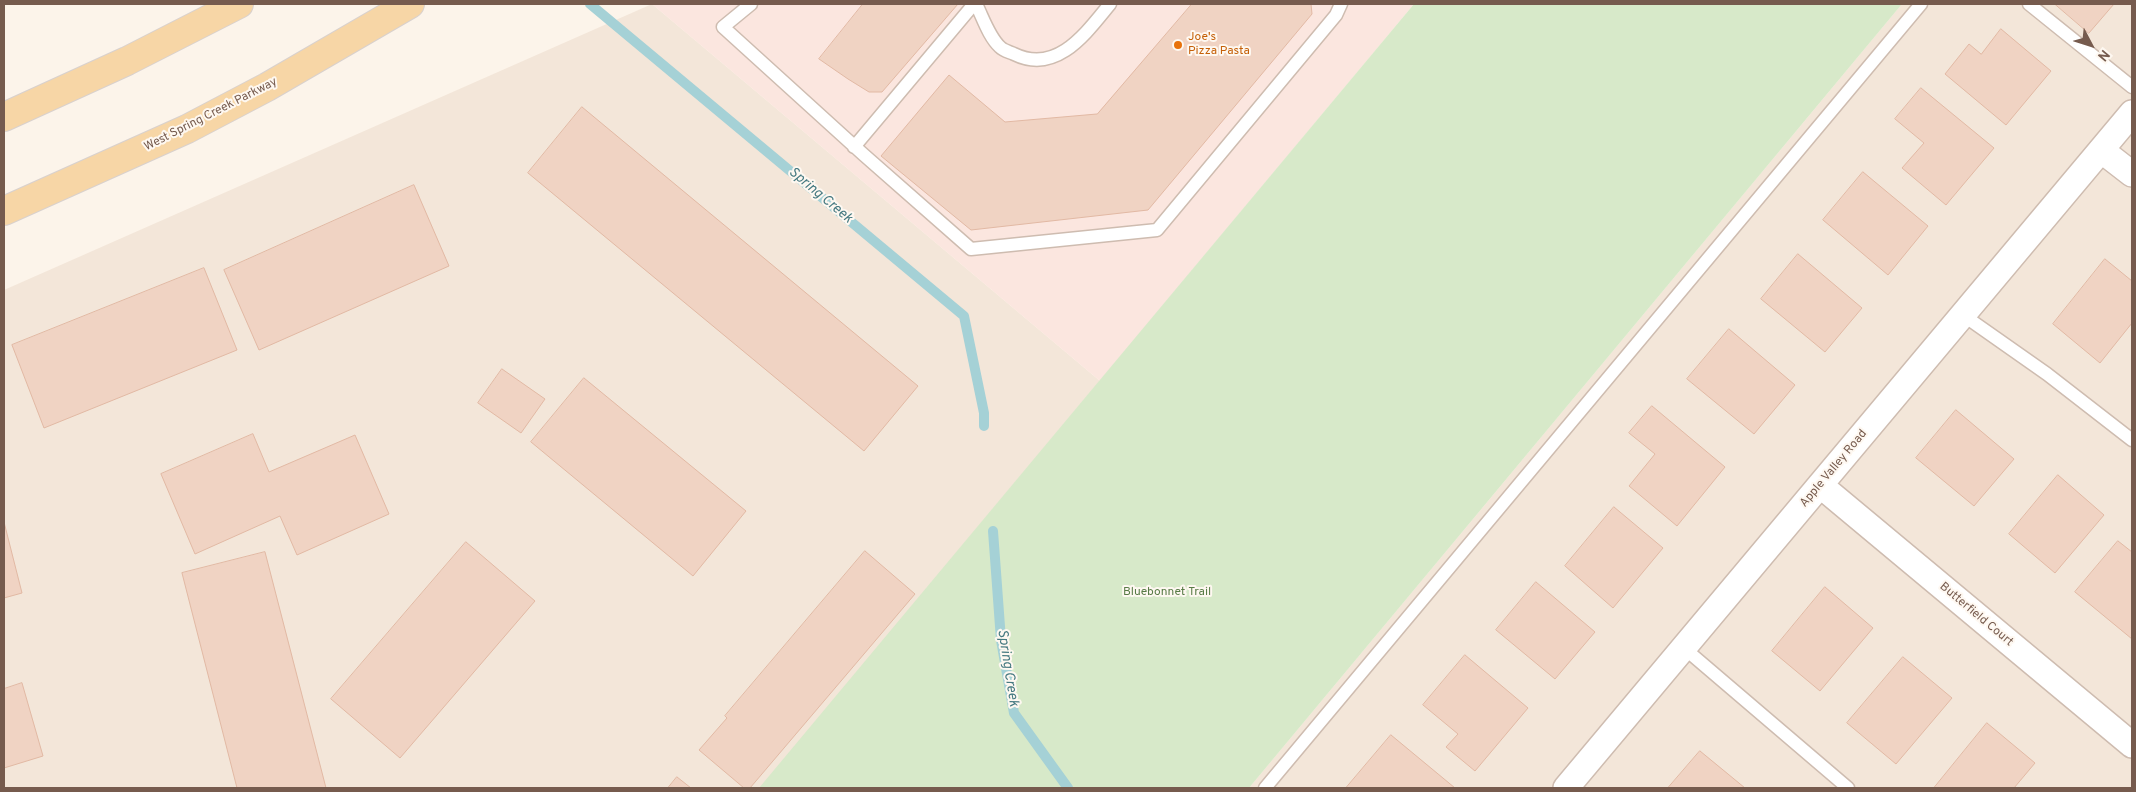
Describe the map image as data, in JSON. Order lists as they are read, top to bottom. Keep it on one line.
{"streets":{"main road":["West Spring Creek Parkway"],"street":["Apple Valley Road","Butterfield Court"]},"crossings":[["Apple Valley Road","Butterfield Court"]],"water":["Spring Creek"],"parks":["Bluebonnet Trail"],"places":["Joe's Pizza Pasta"],"north":"bottom right"}
